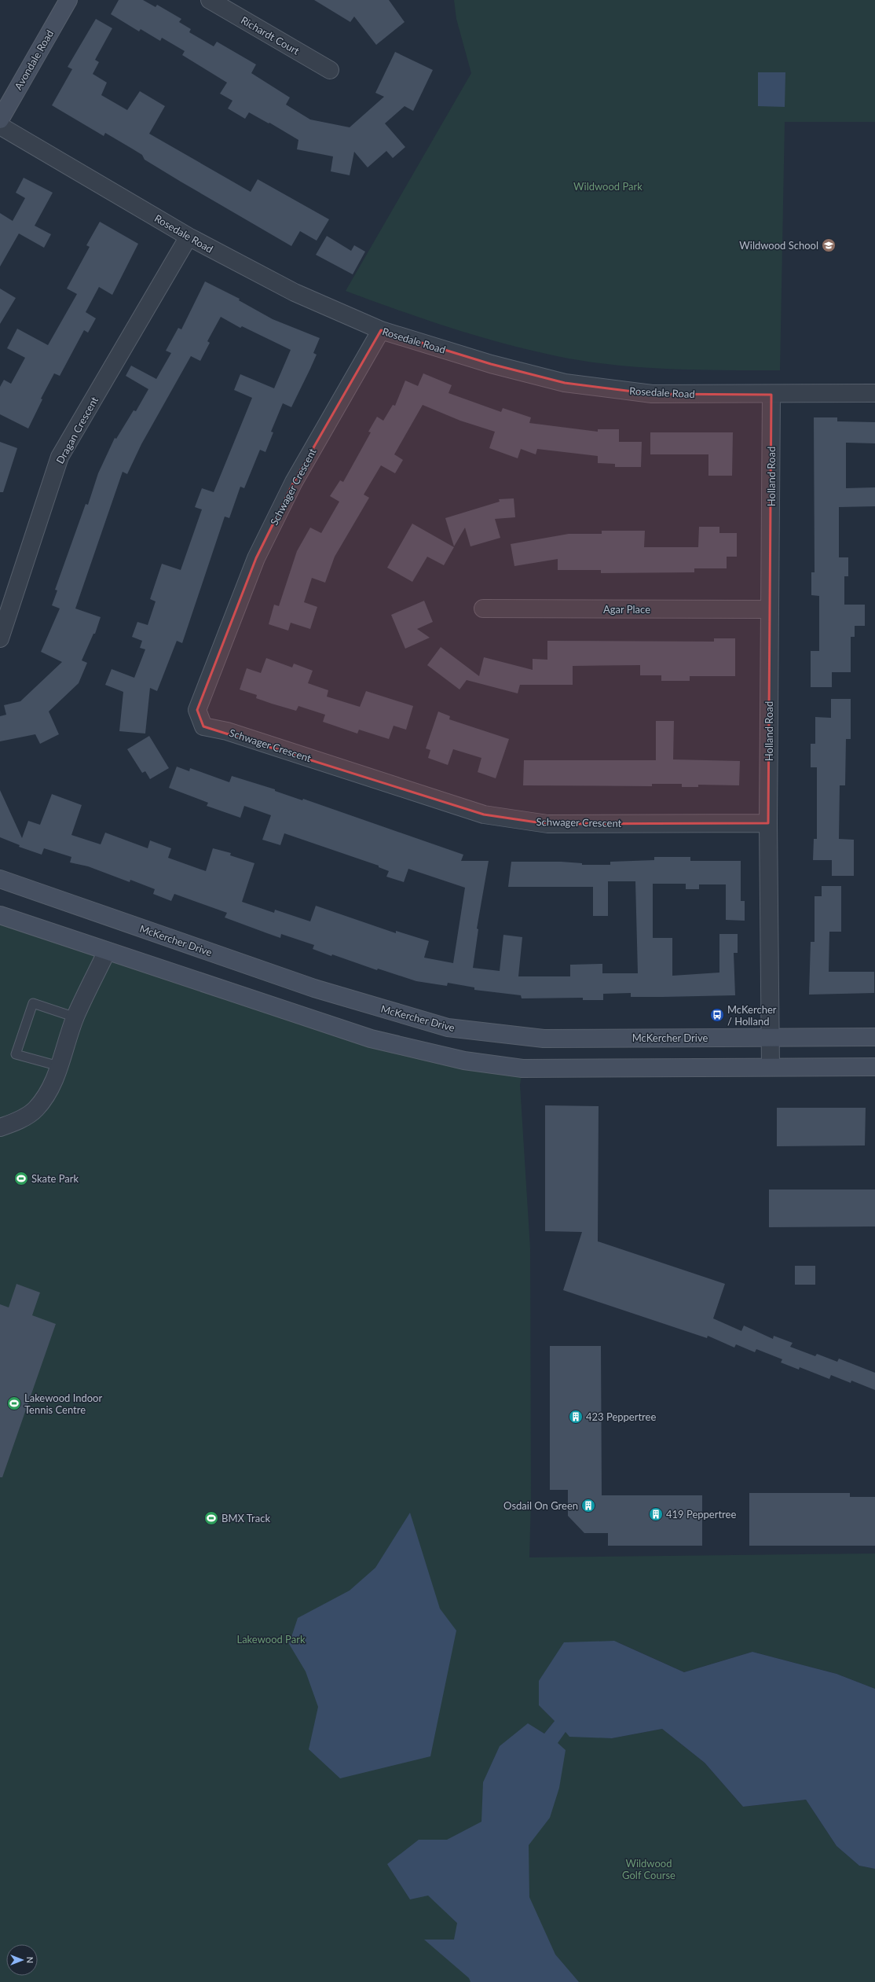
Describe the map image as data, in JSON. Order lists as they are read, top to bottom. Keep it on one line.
{"streets":{"main road":["Avondale Road","McKercher Drive"],"street":["Richardt Court","Rosedale Road","Dragan Crescent","Holland Road","Schwager Crescent","Agar Place"]},"crossings":[["Rosedale Road","Dragan Crescent"],["Rosedale Road","Holland Road"],["Rosedale Road","Schwager Crescent"],["Holland Road","Schwager Crescent"],["Holland Road","Agar Place"],["Holland Road","McKercher Drive"]],"parks":["Wildwood Park","Lakewood Park","Wildwood Golf Course"],"places":{"school or university":["Wildwood School"],"bus stop":["McKercher / Holland"],"sports":["Skate Park","Lakewood Indoor Tennis Centre","BMX Track"],"building":["423 Peppertree","Osdail On Green","419 Peppertree"]},"north":"right"}
